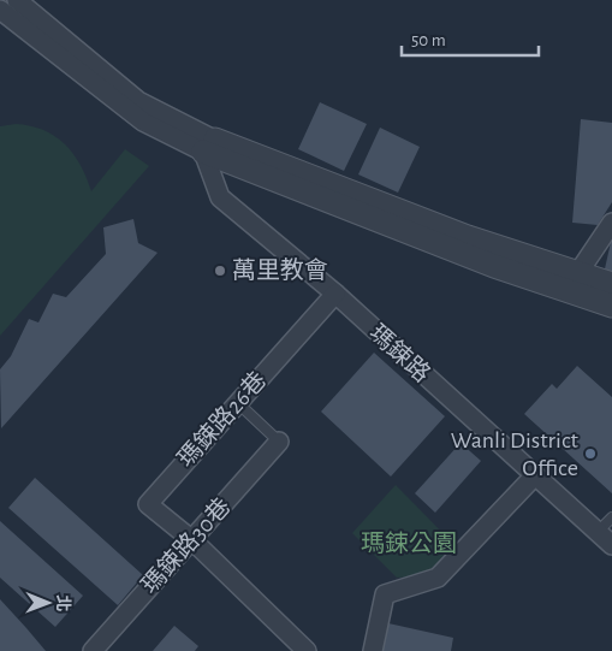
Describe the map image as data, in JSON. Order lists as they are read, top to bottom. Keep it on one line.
{"streets":{"street":["瑪鋉路","瑪鋉路26巷","瑪鋉路30巷"]},"crossings":[["瑪鋉路","瑪鋉路26巷"],["瑪鋉路26巷","瑪鋉路30巷"]],"parks":["瑪鋉公園"],"places":["萬里教會","Wanli District Office"],"scale_bar":"50 m","north":"right"}
